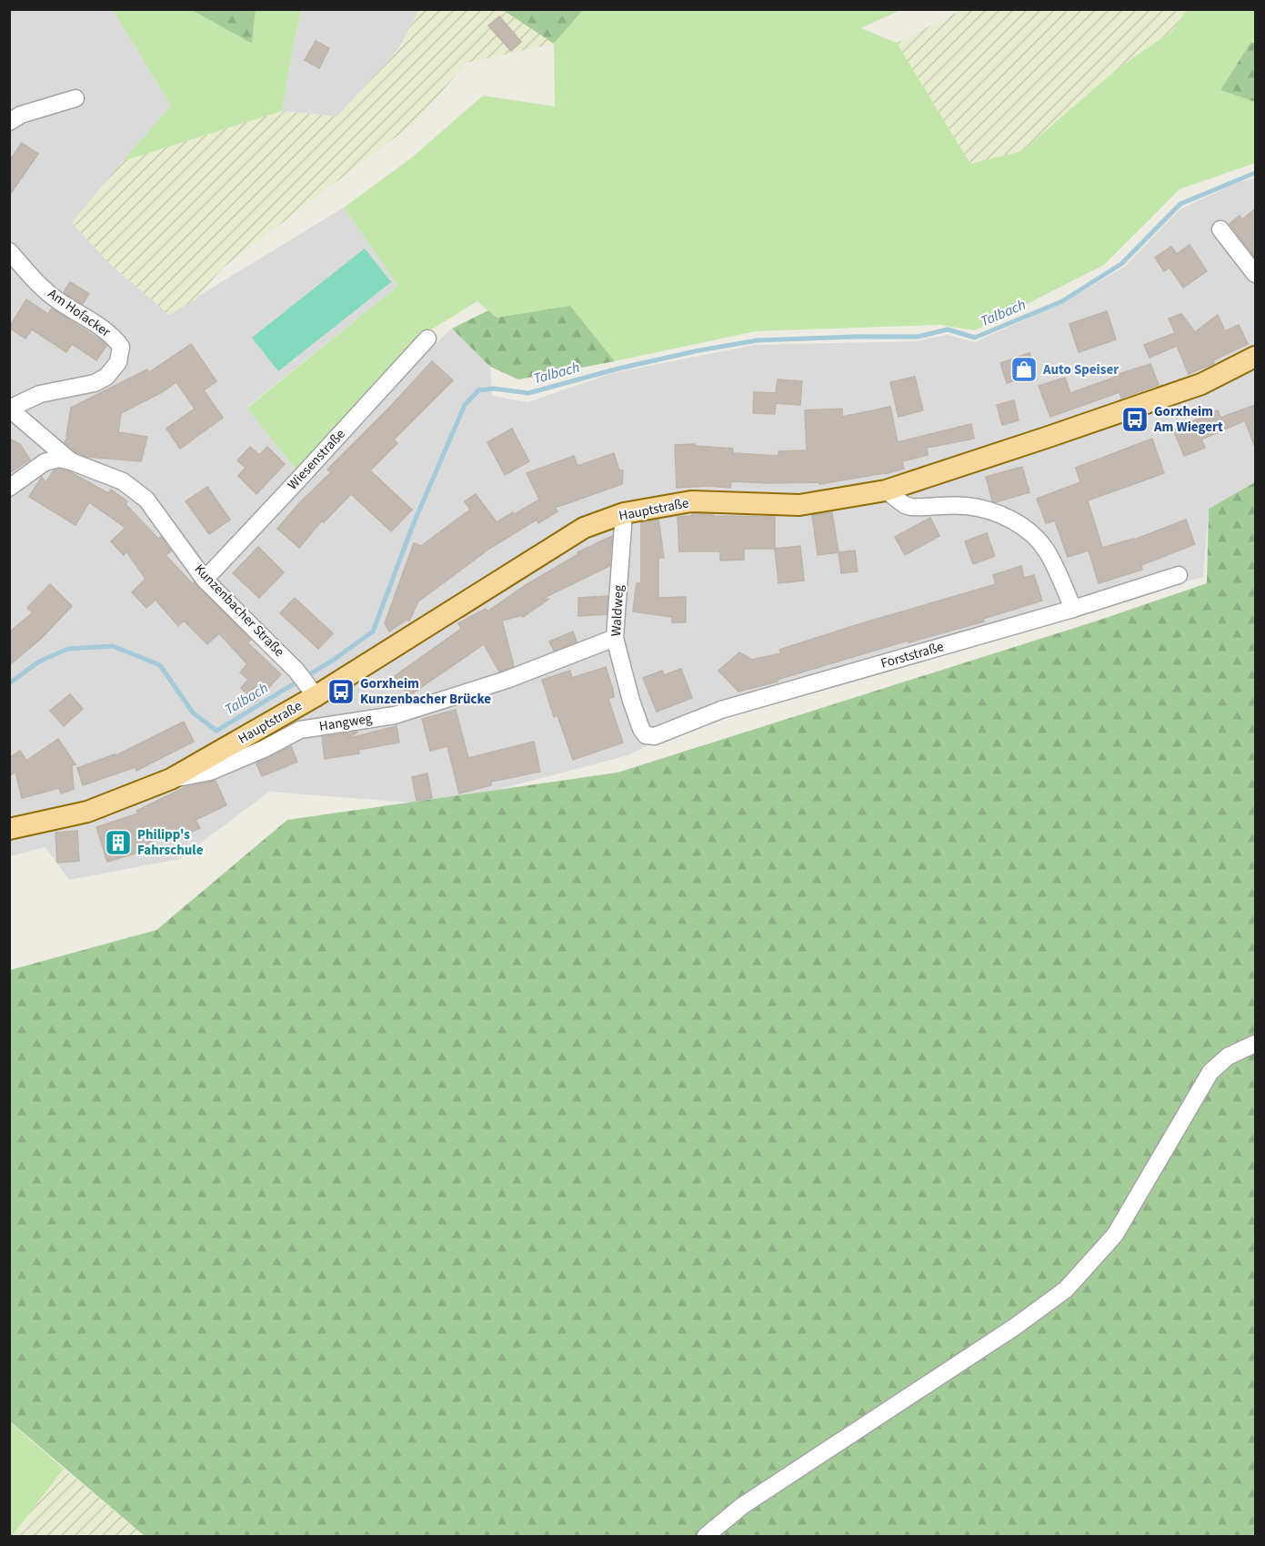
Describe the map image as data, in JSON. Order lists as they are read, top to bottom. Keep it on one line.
{"streets":{"main road":["Hauptstraße"],"street":["Am Hofacker","Wiesenstraße","Kunzenbacher Straße","Waldweg","Forststraße","Hangweg"]},"crossings":[["Am Hofacker","Kunzenbacher Straße"],["Wiesenstraße","Kunzenbacher Straße"],["Hauptstraße","Kunzenbacher Straße"],["Hauptstraße","Waldweg"],["Hauptstraße","Hangweg"],["Waldweg","Forststraße"],["Waldweg","Hangweg"]],"water":["Talbach"],"places":{"shop":["Auto Speiser"],"bus stop":["Gorxheim Am Wiegert","Gorxheim Kunzenbacher Brücke"],"building":["Philipp's Fahrschule"]}}
